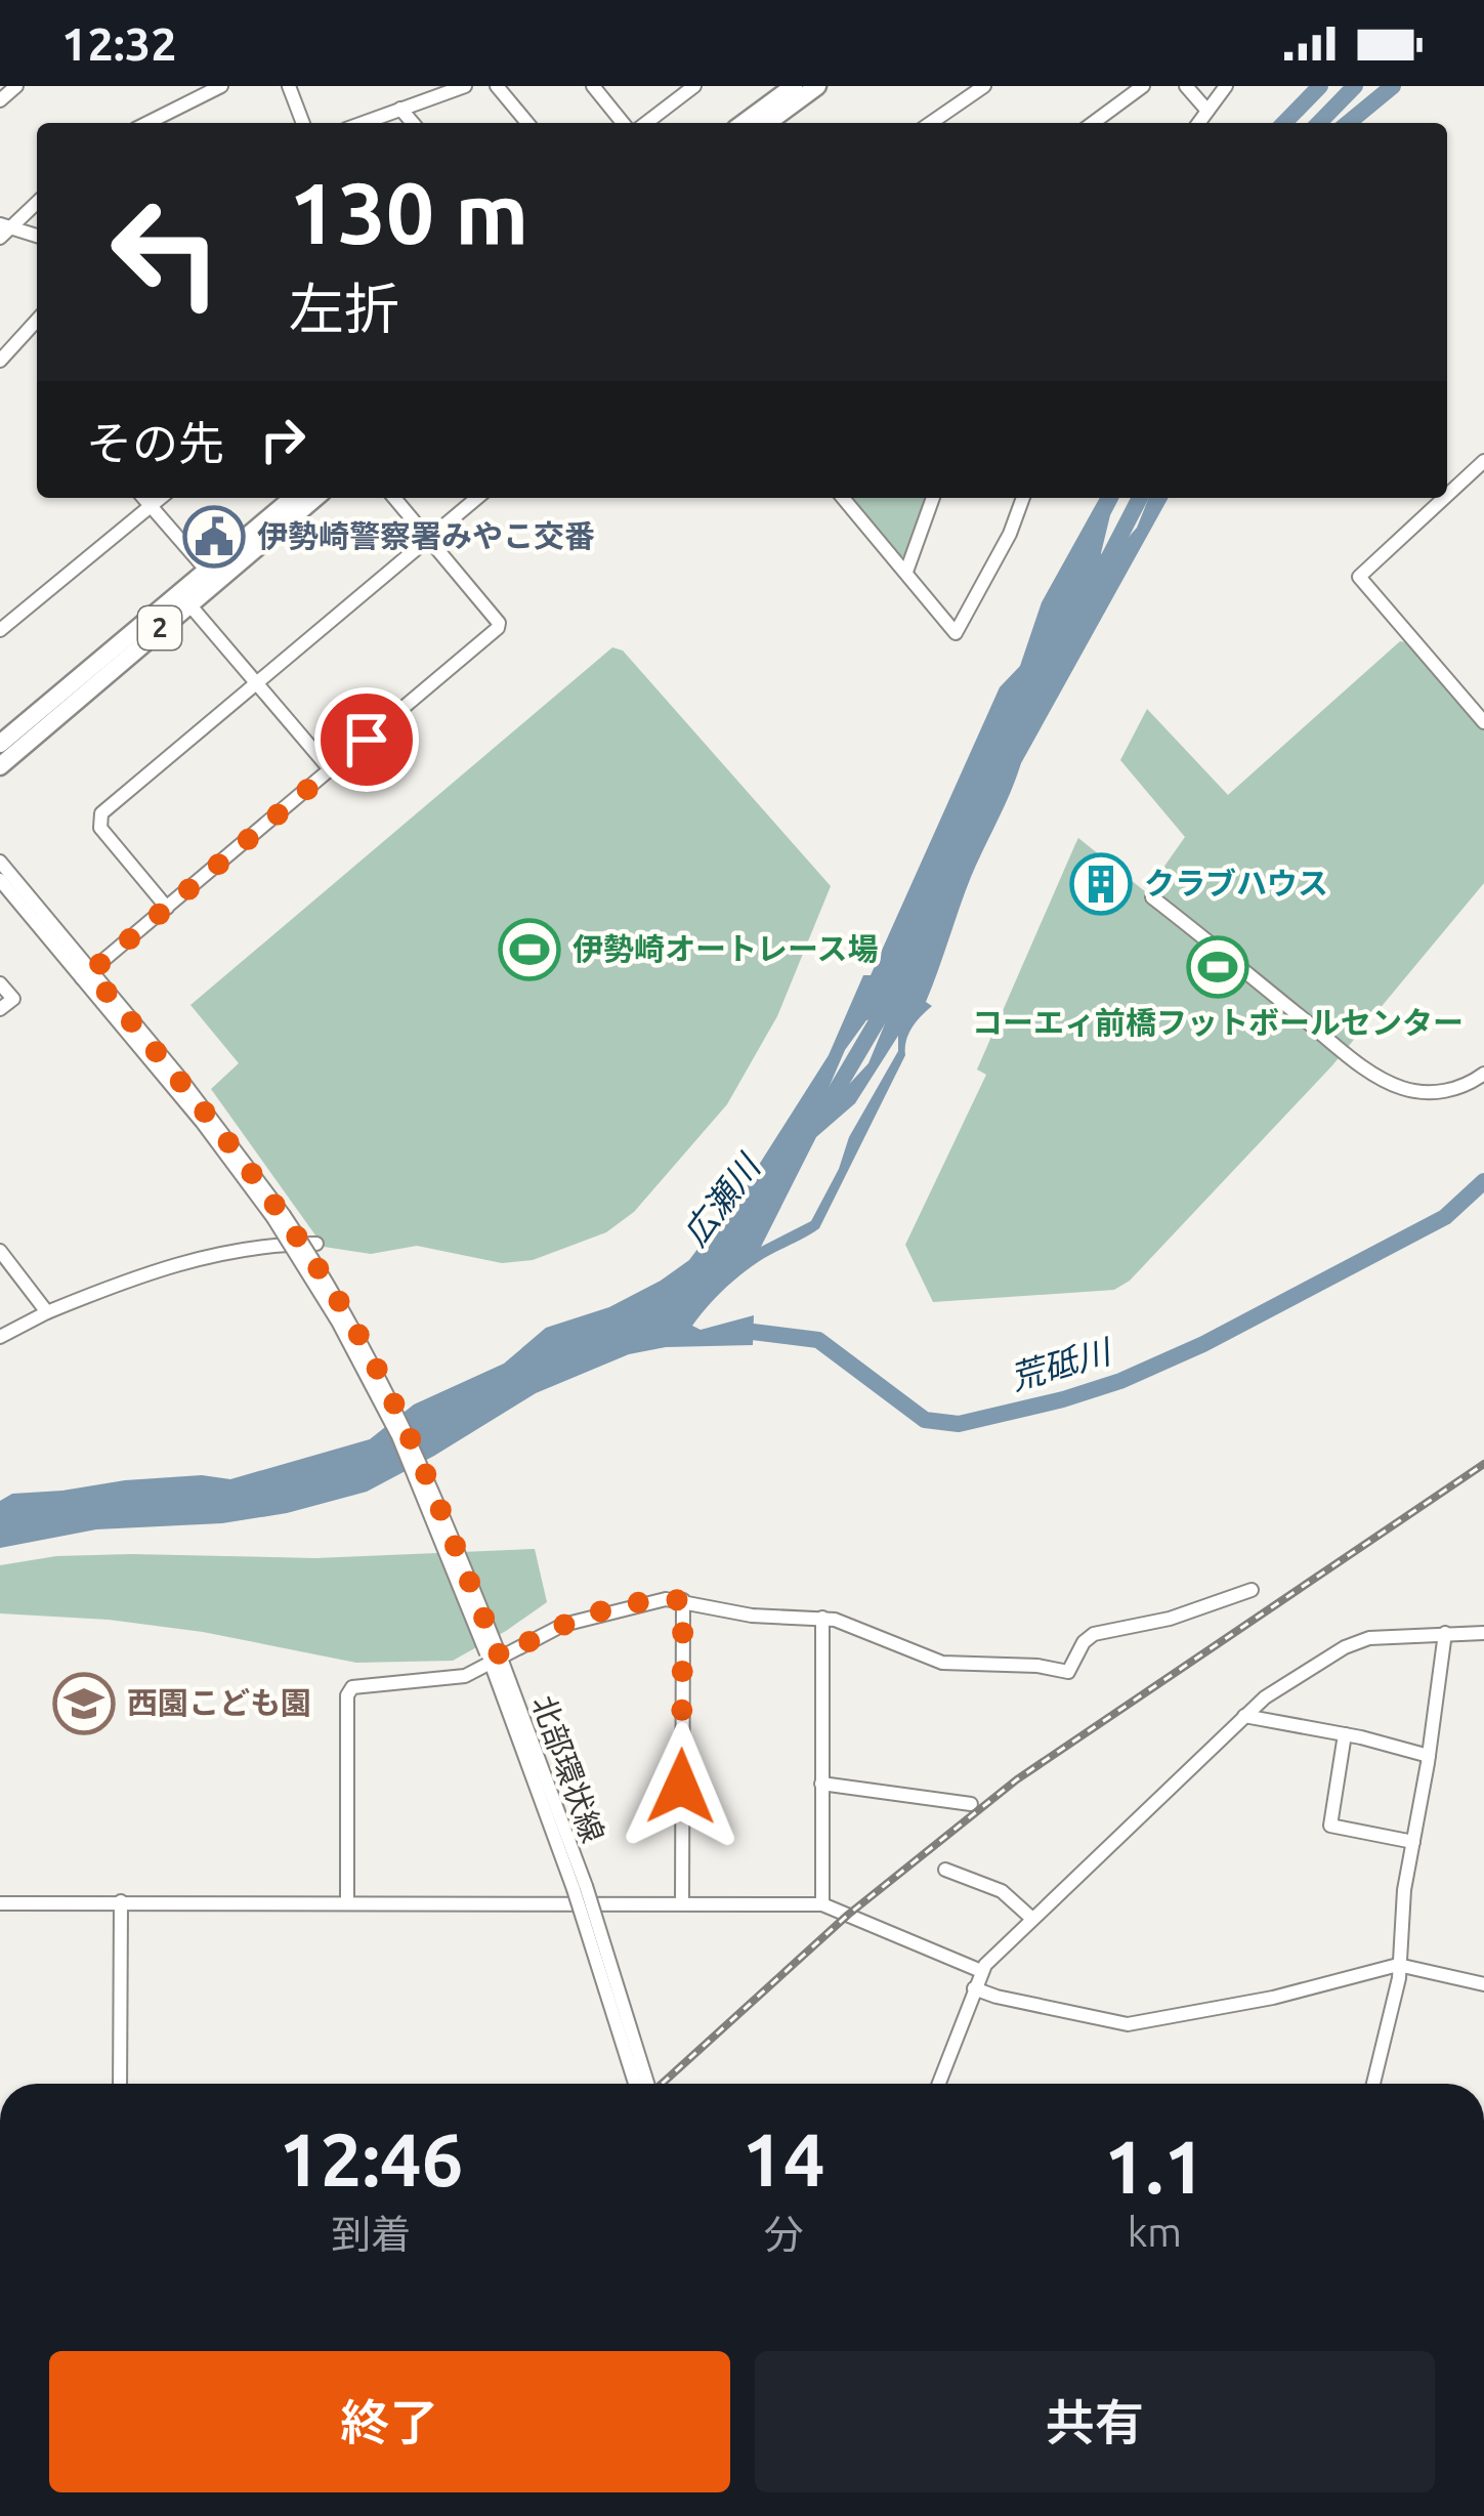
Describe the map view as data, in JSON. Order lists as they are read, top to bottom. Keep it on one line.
{"streets":{"main road":["2"],"street":["北部環状線"]},"water":["広瀬川","荒砥川"],"places":{"public building":["伊勢崎警察署みやこ交番"],"building":["クラブハウス"],"sports":["伊勢崎オートレース場","コーエィ前橋フットボールセンター"],"school or university":["西園こども園"]},"page":{"status":"12:32","turn":["130 m","左折"],"then":"その先","eta":["12:46","到着","14","分","1.1","km"],"buttons":["終了","共有"]}}
